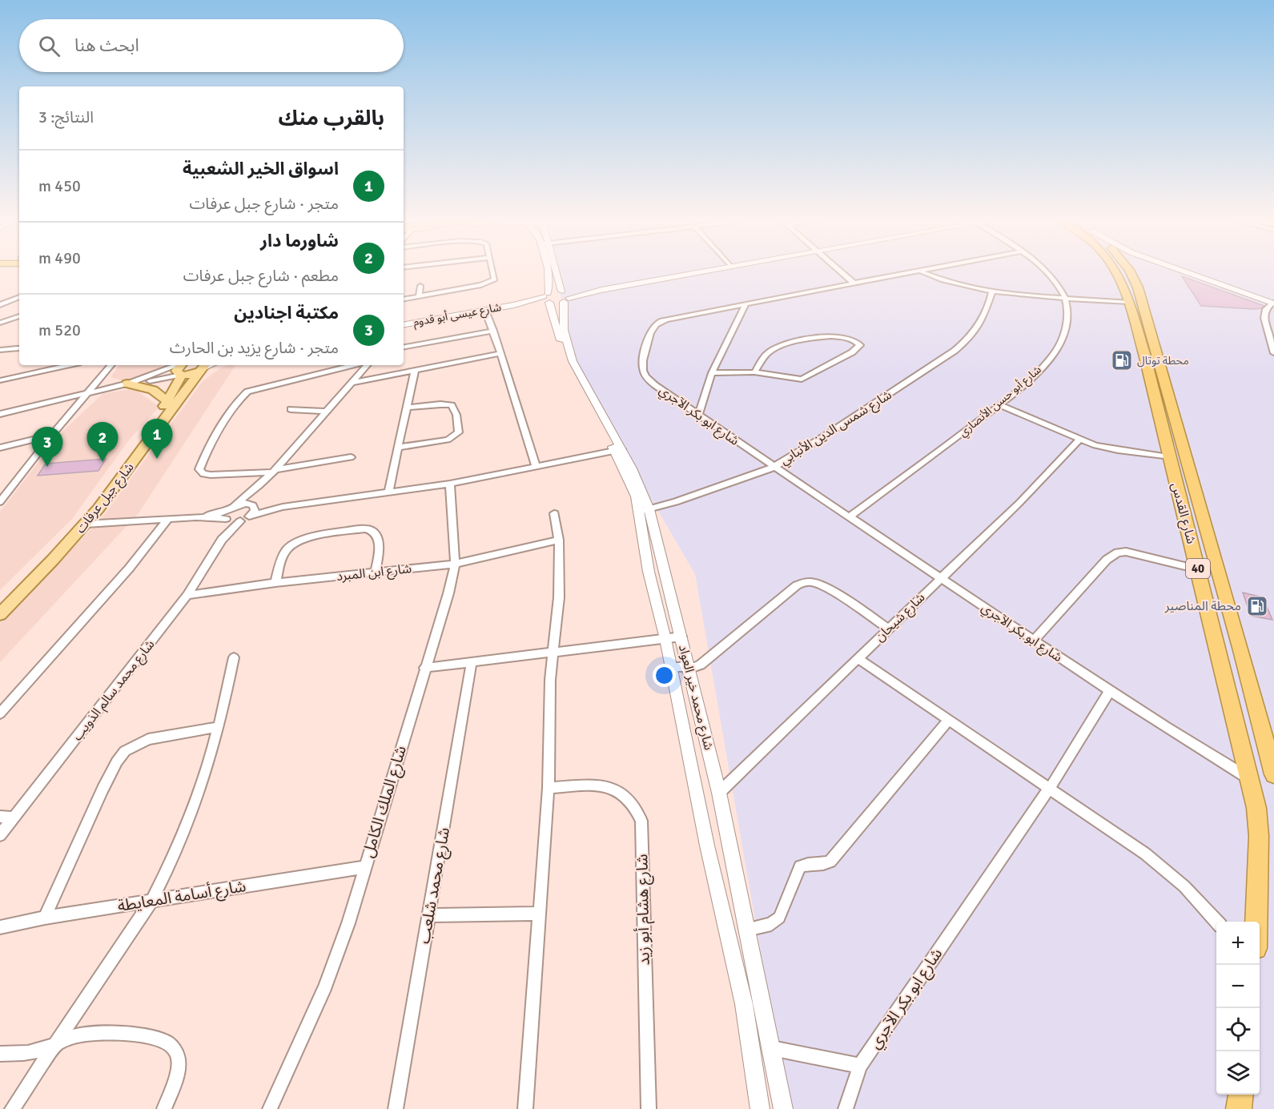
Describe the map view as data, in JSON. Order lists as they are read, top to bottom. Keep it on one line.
{"streets":{"highway":["شارع القدس","40"],"main road":["شارع جبل عرفات"],"street":["شارع عيسى أبو قدوم","شارع أبو حسن الأنصاري","شارع ابو بكر الآجري","شارع شمس الدين الأنبابي","شارع ابن المبرد","شارع شيحان","شارع محمد سالم الذويب","شارع محمد خير العواد","شارع الملك الكامل","شارع محمد شلعب","شارع أسامة المعايطة","شارع هشام أبو زيد"]},"crossings":[["شارع عيسى أبو قدوم","شارع محمد خير العواد"],["شارع أبو حسن الأنصاري","شارع ابو بكر الآجري"],["شارع ابو بكر الآجري","شارع شمس الدين الأنبابي"],["شارع ابو بكر الآجري","شارع القدس"],["شارع ابو بكر الآجري","شارع شيحان"],["شارع شمس الدين الأنبابي","شارع محمد خير العواد"],["شارع ابن المبرد","شارع محمد سالم الذويب"],["شارع ابن المبرد","شارع الملك الكامل"],["شارع شيحان","شارع محمد خير العواد"],["شارع الملك الكامل","شارع أسامة المعايطة"]],"places":{"fuel station":["محطة توتال","محطة المناصير"]},"page":{"search":"ابحث هنا","heading":["بالقرب منك","النتائج: 3"],"list":[{"mark":"1","name":"اسواق الخير الشعبية","note":"متجر · شارع جبل عرفات","value":"450 m"},{"mark":"2","name":"شاورما دار","note":"مطعم · شارع جبل عرفات","value":"490 m"},{"mark":"3","name":"مكتبة اجنادين","note":"متجر · شارع يزيد بن الحارث","value":"520 m"}],"pins":["1","2","3"],"map_buttons":["+","−"]}}
